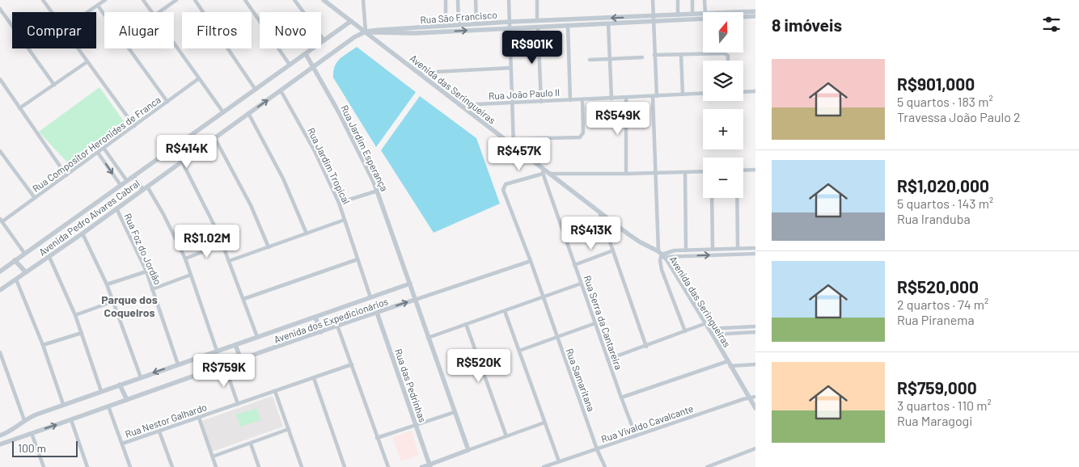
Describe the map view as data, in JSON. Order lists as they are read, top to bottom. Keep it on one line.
{"streets":{"street":["Rua São Francisco","Avenida das Seringueiras","Rua João Paulo II","Rua Compositor Heronides de Franca","Rua Jardim Esperança","Rua Jardim Tropical","Avenida Pedro Alvares Cabral","Rua Foz do Jordão","Avenida dos Expedicionários","Rua Serra da Cantareira","Rua Samaritana","Rua das Pedrinhas","Rua Nestor Galhardo","Rua Vivaldo Cavalcante"]},"crossings":[["Rua São Francisco","Avenida das Seringueiras"],["Rua São Francisco","Avenida Pedro Alvares Cabral"],["Avenida das Seringueiras","Rua João Paulo II"],["Avenida das Seringueiras","Avenida Pedro Alvares Cabral"],["Avenida das Seringueiras","Rua Serra da Cantareira"],["Avenida das Seringueiras","Rua Samaritana"],["Avenida das Seringueiras","Rua Vivaldo Cavalcante"],["Rua Jardim Esperança","Avenida Pedro Alvares Cabral"],["Rua Jardim Esperança","Avenida dos Expedicionários"],["Rua Jardim Tropical","Avenida Pedro Alvares Cabral"],["Rua Jardim Tropical","Avenida dos Expedicionários"],["Avenida Pedro Alvares Cabral","Rua Foz do Jordão"],["Rua Foz do Jordão","Avenida dos Expedicionários"],["Avenida dos Expedicionários","Rua Samaritana"],["Avenida dos Expedicionários","Rua das Pedrinhas"],["Rua Serra da Cantareira","Rua Samaritana"],["Rua Serra da Cantareira","Rua Vivaldo Cavalcante"],["Rua Samaritana","Rua Vivaldo Cavalcante"]],"districts":["Parque dos Coqueiros"],"scale_bar":"100 m","north":"top","page":{"heading":"8 imóveis","map_buttons":["+","−"],"chip":["Comprar","Alugar","Filtros","Novo"],"price":["R$901K","R$549K","R$414K","R$457K","R$413K","R$1.02M","R$520K","R$759K"],"list":[{"name":"R$901,000","note":"5 quartos · 183 m² · Travessa João Paulo 2"},{"name":"R$1,020,000","note":"5 quartos · 143 m² · Rua Iranduba"},{"name":"R$520,000","note":"2 quartos · 74 m² · Rua Piranema"},{"name":"R$759,000","note":"3 quartos · 110 m² · Rua Maragogi"}],"scale":"100 m"}}
